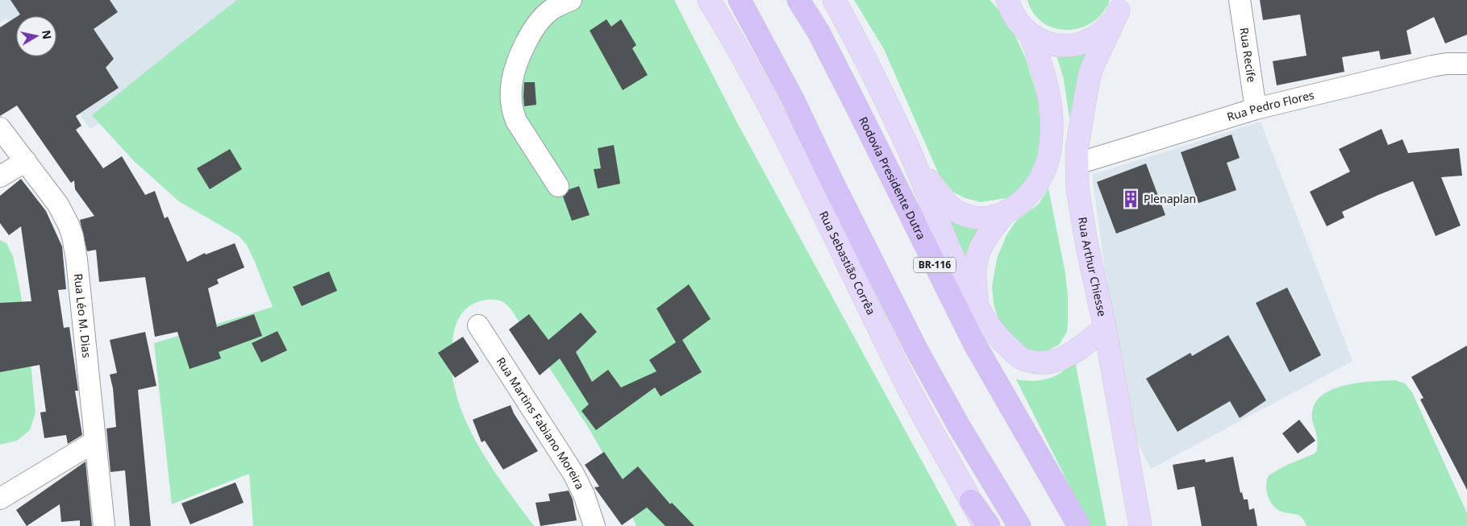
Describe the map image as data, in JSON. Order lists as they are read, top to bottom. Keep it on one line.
{"streets":{"highway":["Rodovia Presidente Dutra","BR-116"],"main road":["Rua Sebastião Corrêa","Rua Arthur Chiesse"],"street":["Rua Recife","Rua Pedro Flores","Rua Léo M. Dias","Rua Martins Fabiano Moreira"]},"crossings":[["Rua Recife","Rua Pedro Flores"],["Rua Pedro Flores","Rua Arthur Chiesse"]],"places":{"building":["Plenaplan"]},"north":"right"}
